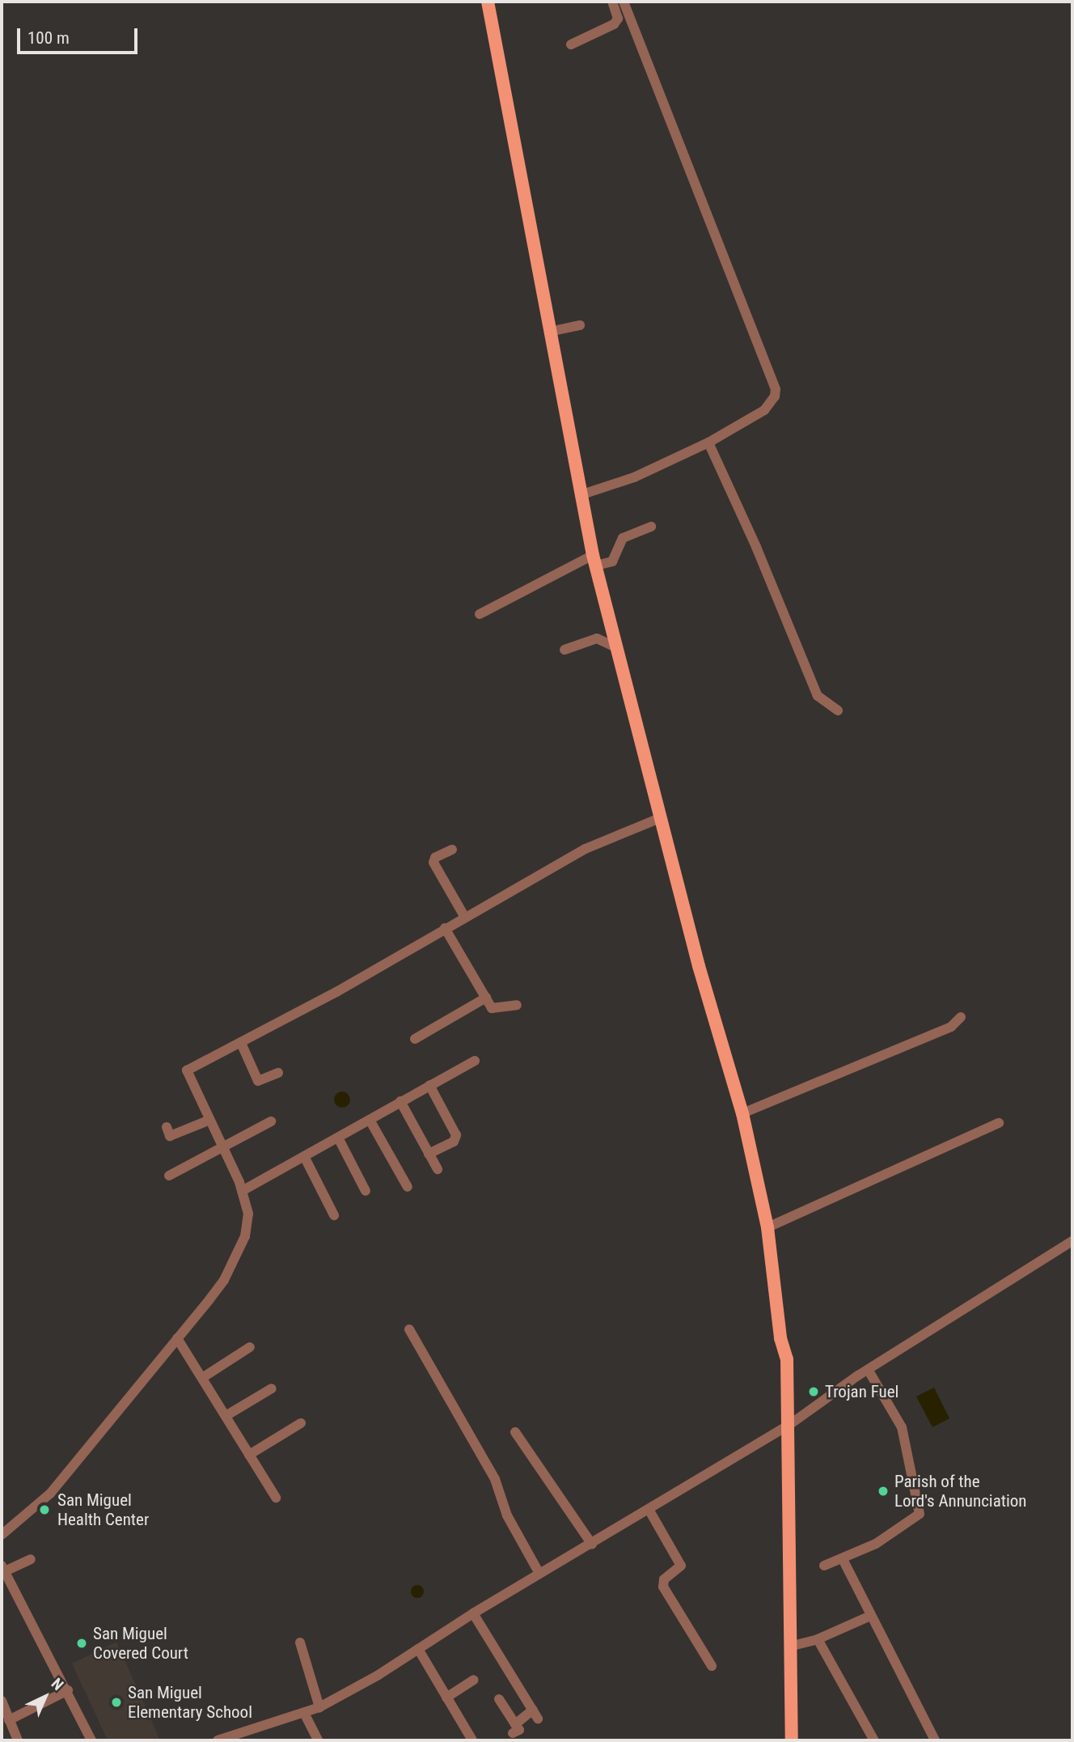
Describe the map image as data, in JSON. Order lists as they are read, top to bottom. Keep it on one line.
{"places":["Trojan Fuel","Parish of the Lord's Annunciation","San Miguel Health Center","San Miguel Covered Court","San Miguel Elementary School"],"scale_bar":"100 m","north":"top right"}
